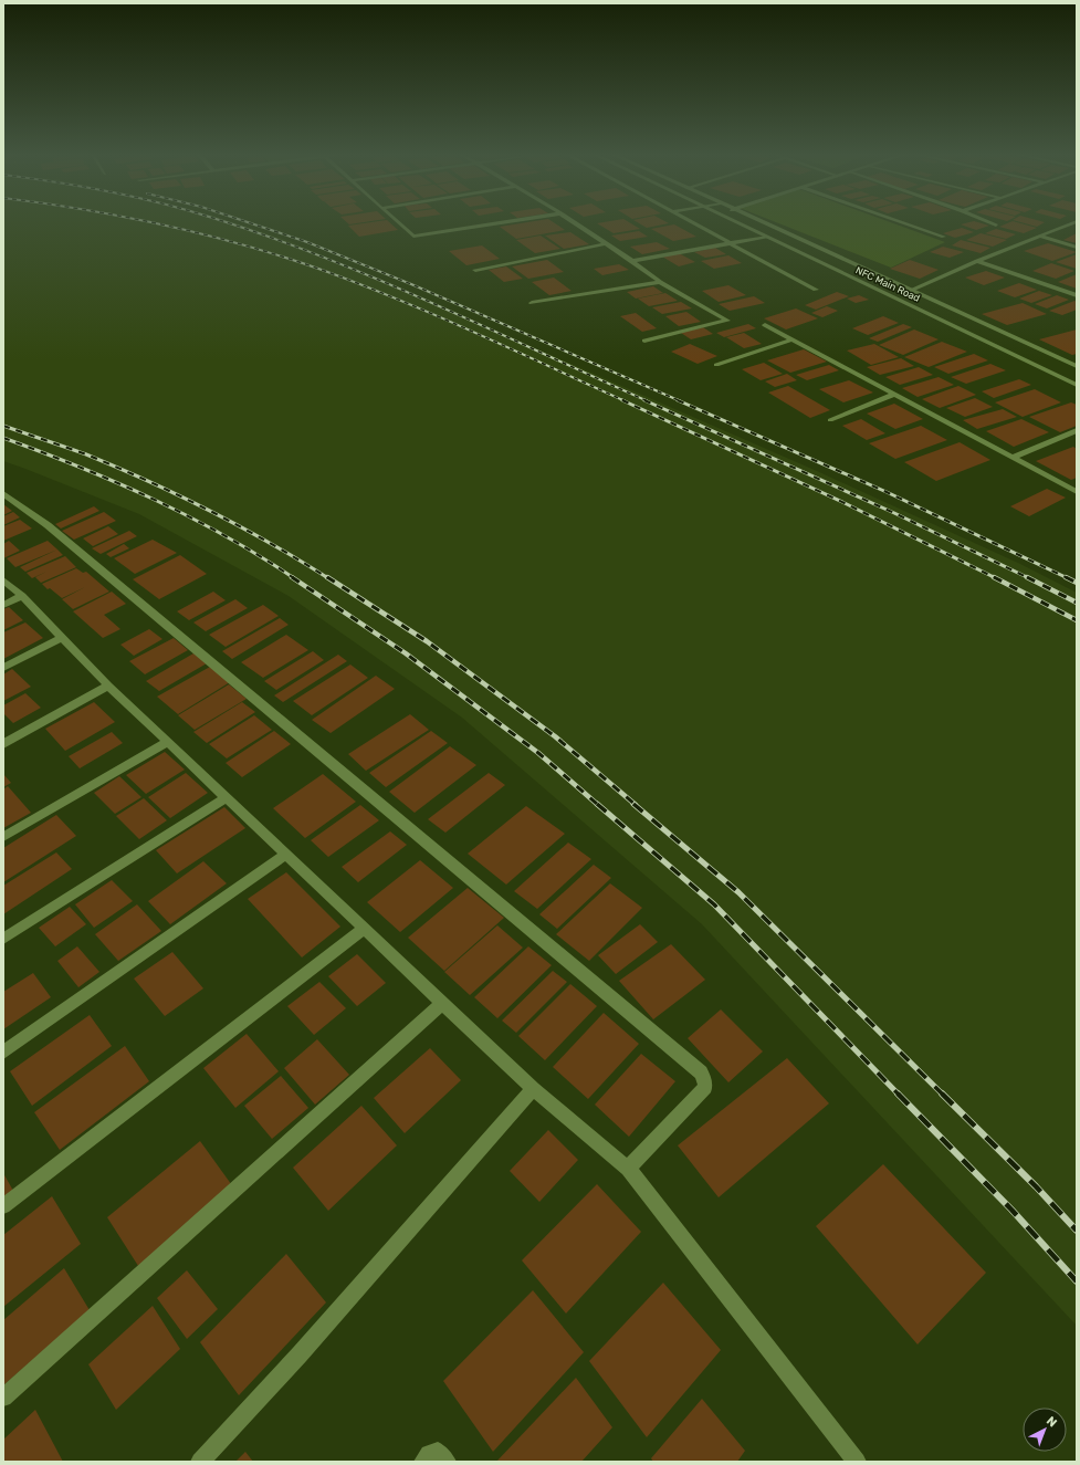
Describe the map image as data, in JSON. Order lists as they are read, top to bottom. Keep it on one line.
{"streets":{"street":["NFC Main Road"]},"north":"top right"}
